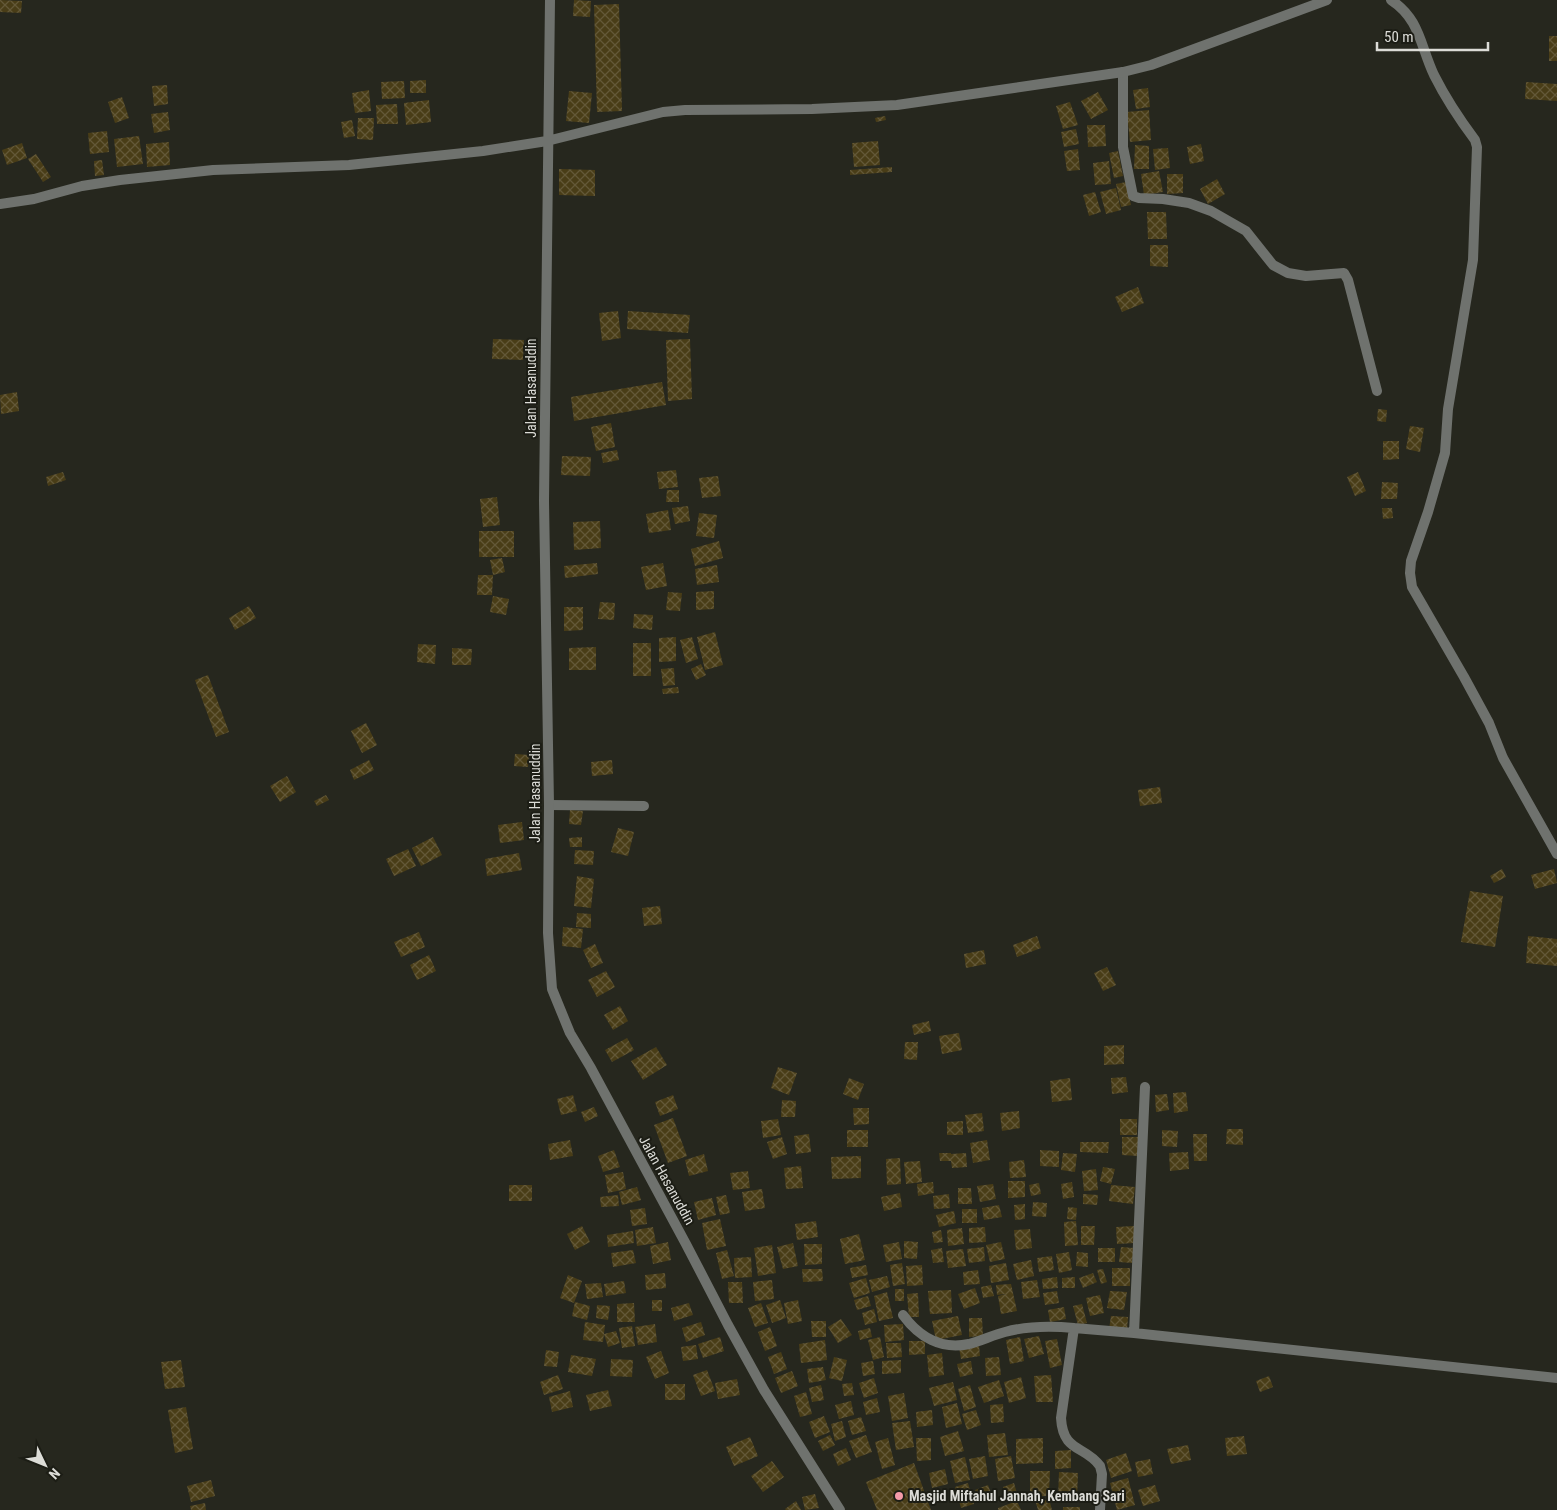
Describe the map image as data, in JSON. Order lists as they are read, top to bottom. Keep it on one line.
{"streets":{"street":["Jalan Hasanuddin"]},"places":["Masjid Miftahul Jannah, Kembang Sari"],"scale_bar":"50 m","north":"bottom right"}
